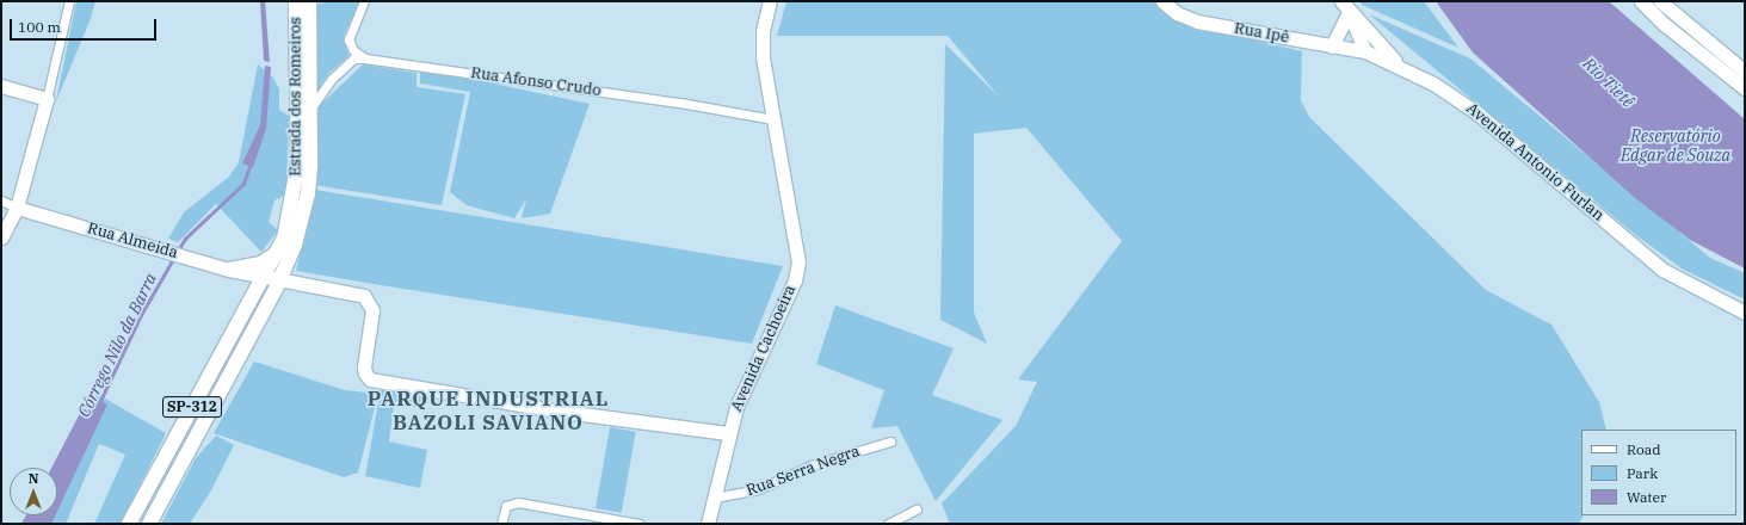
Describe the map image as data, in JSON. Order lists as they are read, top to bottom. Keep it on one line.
{"streets":{"main road":["Estrada dos Romeiros","SP-312"],"street":["Rua Ipê","Rua Afonso Crudo","Avenida Antonio Furlan","Rua Almeida","Avenida Cachoeira","Rua Serra Negra"]},"crossings":[["Rua Ipê","Avenida Antonio Furlan"],["Rua Afonso Crudo","Avenida Cachoeira"],["Estrada dos Romeiros","Rua Almeida"],["Rua Almeida","Avenida Cachoeira"],["Avenida Cachoeira","Rua Serra Negra"]],"districts":["PARQUE INDUSTRIAL BAZOLI SAVIANO"],"water":["Rio Tietê","Reservatório Edgar de Souza","Córrego Nilo da Barra"],"legend":["Road","Park","Water"],"scale_bar":"100 m","north":"top"}
